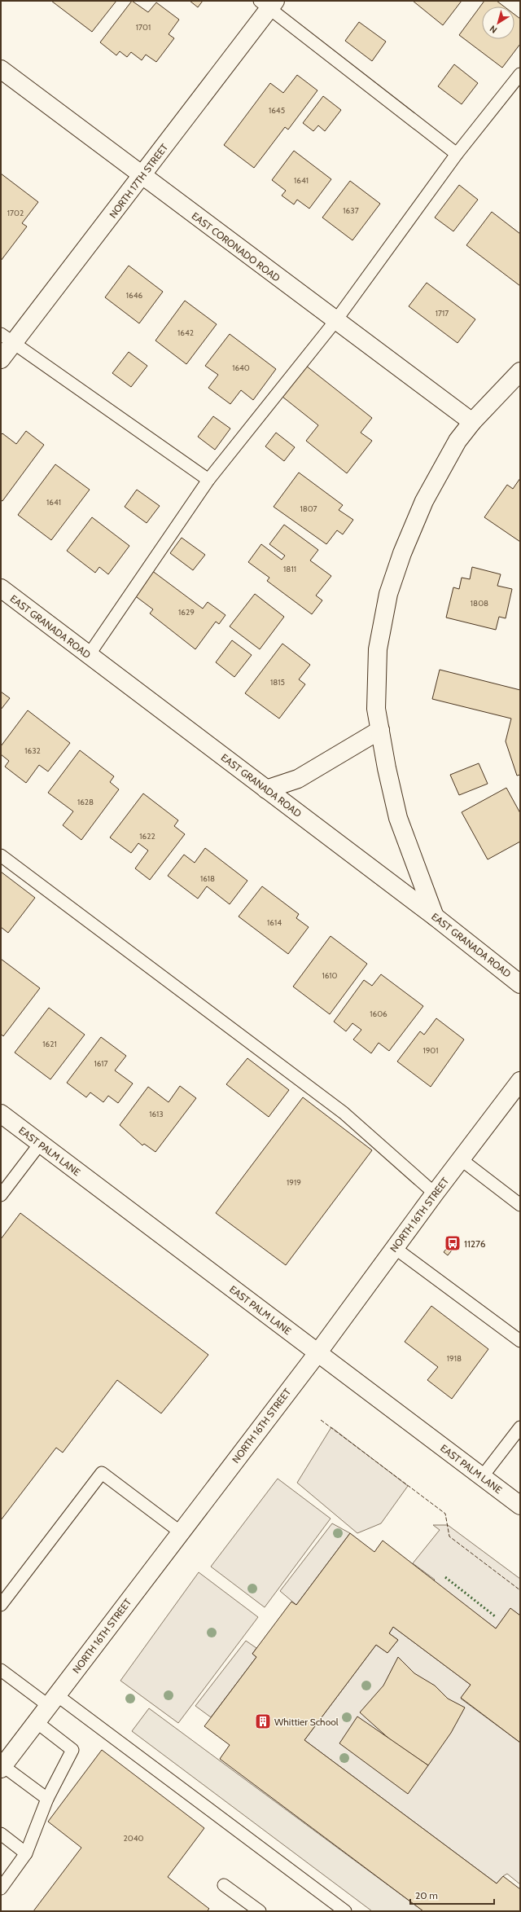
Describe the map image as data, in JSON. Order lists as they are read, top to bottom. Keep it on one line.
{"streets":{"street":["NORTH 17TH STREET","EAST CORONADO ROAD","EAST GRANADA ROAD","EAST PALM LANE","NORTH 16TH STREET"]},"crossings":[["NORTH 17TH STREET","EAST CORONADO ROAD"],["EAST PALM LANE","NORTH 16TH STREET"]],"places":{"bus stop":["11276"],"building":["Whittier School"]},"house_numbers":["1701","1645","1641","1637","1702","1646","1717","1642","1640","1641","1807","1811","1808","1629","1815","1632","1628","1622","1618","1614","1610","1606","1621","1901","1617","1613","1919","1918","2040"],"scale_bar":"20 m","north":"bottom left"}
